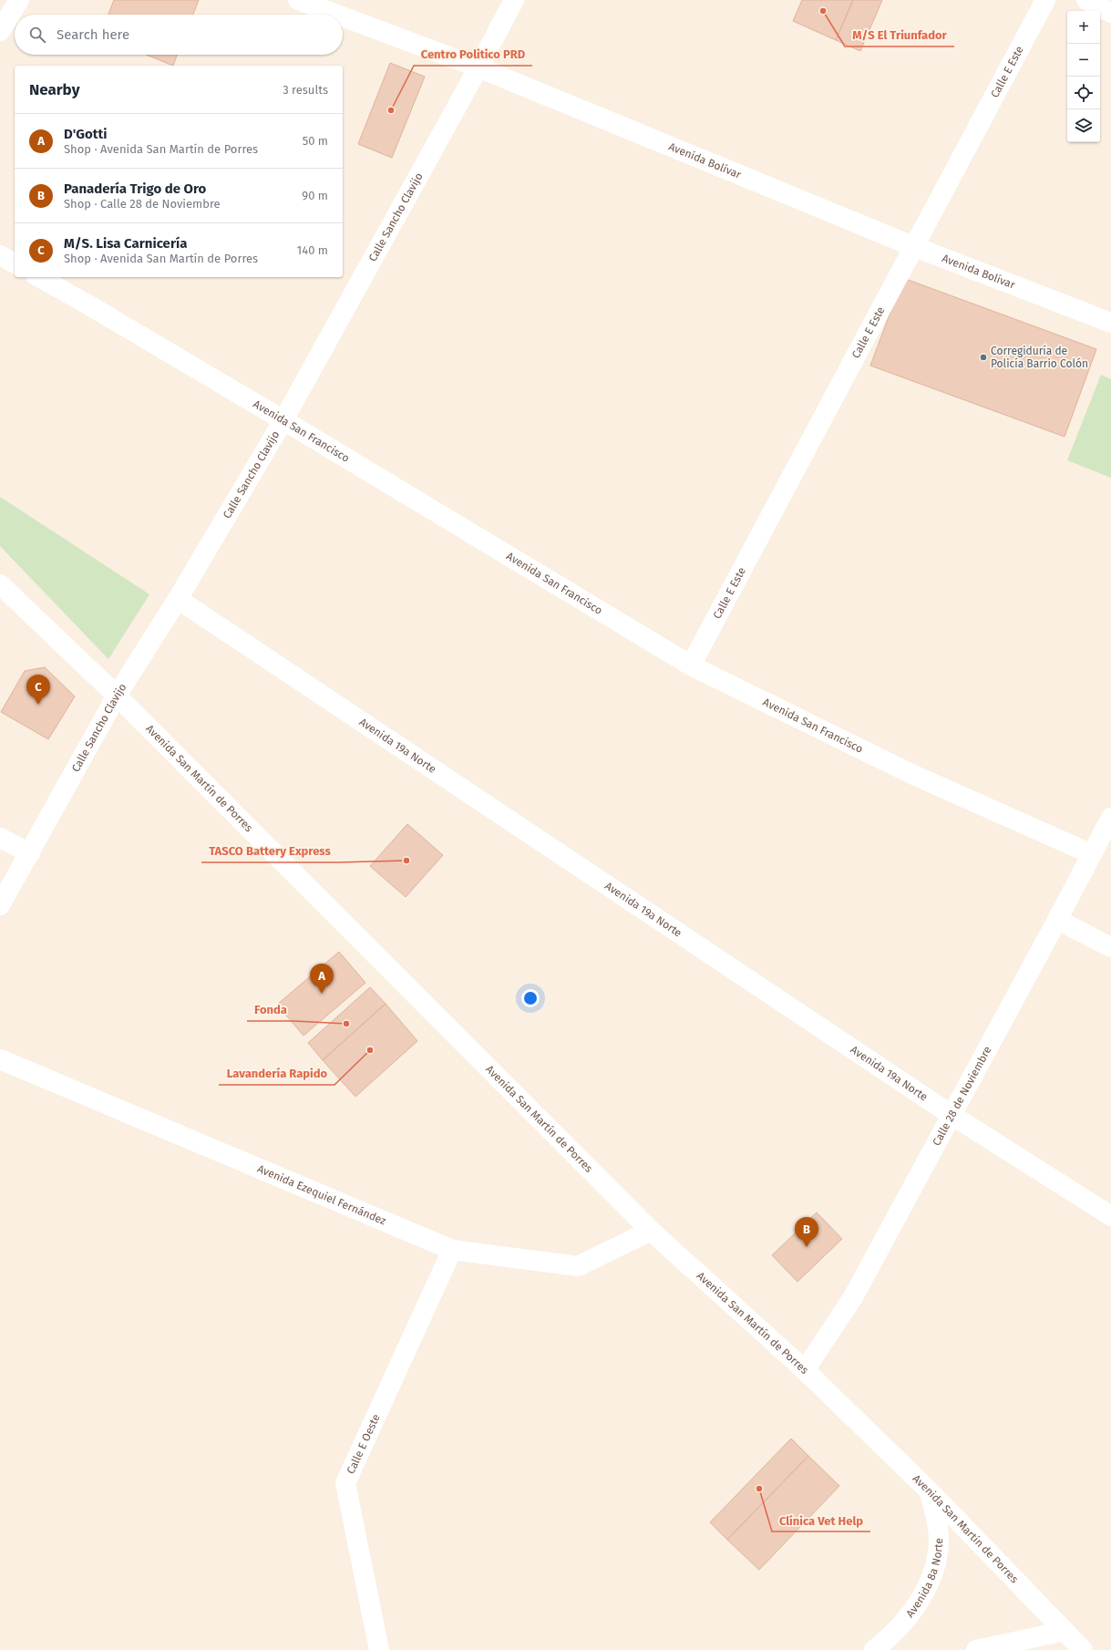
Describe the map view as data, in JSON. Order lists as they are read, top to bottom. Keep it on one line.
{"streets":{"street":["Calle E Este","Avenida Bolívar","Calle Sancho Clavijo","Avenida San Francisco","Avenida 19a Norte","Avenida San Martín de Porres","Calle 28 de Noviembre","Avenida Ezequiel Fernández","Calle E Oeste","Avenida 8a Norte"]},"crossings":[["Calle E Este","Avenida Bolívar"],["Calle E Este","Avenida San Francisco"],["Avenida Bolívar","Calle Sancho Clavijo"],["Calle Sancho Clavijo","Avenida San Francisco"],["Calle Sancho Clavijo","Avenida 19a Norte"],["Calle Sancho Clavijo","Avenida San Martín de Porres"],["Avenida San Francisco","Calle 28 de Noviembre"],["Avenida 19a Norte","Calle 28 de Noviembre"],["Avenida San Martín de Porres","Calle 28 de Noviembre"],["Avenida San Martín de Porres","Avenida Ezequiel Fernández"],["Avenida San Martín de Porres","Avenida 8a Norte"],["Avenida Ezequiel Fernández","Calle E Oeste"]],"places":["M/S El Triunfador","Centro Politico PRD","Corregiduría de Policía Barrio Colón","TASCO Battery Express","Fonda","Lavandería Rapido","Clínica Vet Help"],"page":{"map_buttons":["+","−"],"search":"Search here","heading":["Nearby","3 results"],"list":[{"mark":"A","name":"D'Gotti","note":"Shop · Avenida San Martín de Porres","value":"50 m"},{"mark":"B","name":"Panadería Trigo de Oro","note":"Shop · Calle 28 de Noviembre","value":"90 m"},{"mark":"C","name":"M/S. Lisa Carnicería","note":"Shop · Avenida San Martín de Porres","value":"140 m"}],"pins":["C","A","B"]}}
